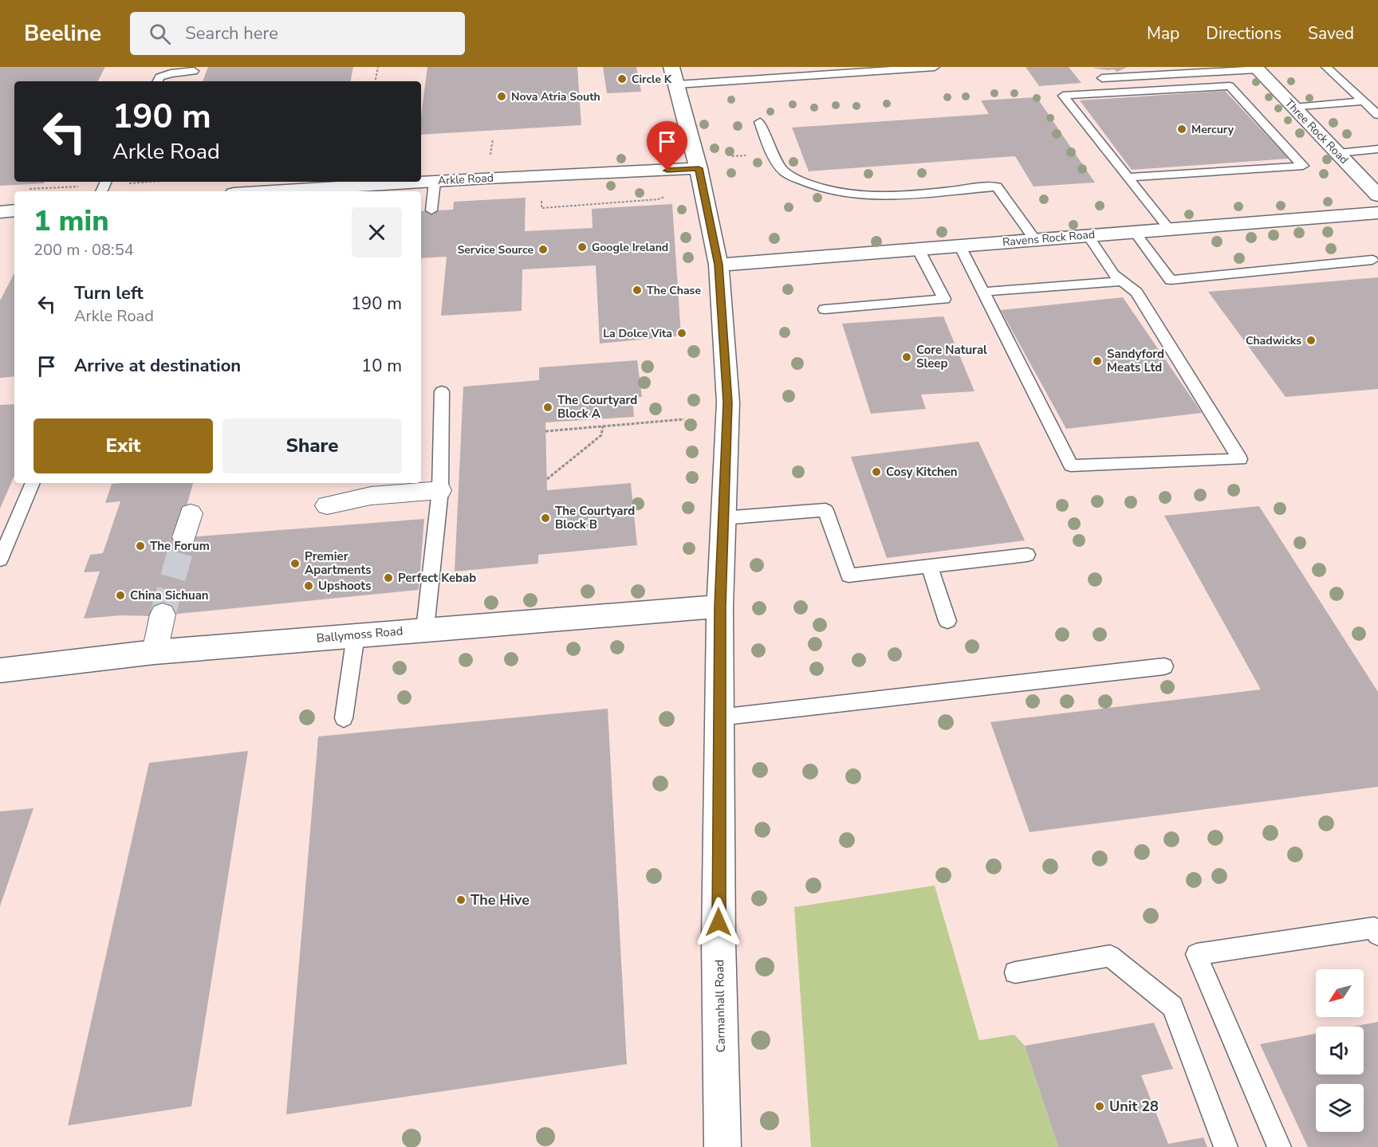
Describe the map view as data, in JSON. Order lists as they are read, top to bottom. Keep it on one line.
{"streets":{"street":["Three Rock Road","Arkle Road","Ravens Rock Road","Ballymoss Road","Carmanhall Road"]},"crossings":[["Arkle Road","Carmanhall Road"],["Ravens Rock Road","Carmanhall Road"],["Ballymoss Road","Carmanhall Road"]],"places":["Circle K","Nova Atria South","Mercury","Google Ireland","Service Source","The Chase","La Dolce Vita","Chadwicks","Core Natural Sleep","Sandyford Meats Ltd","The Courtyard Block A","Cosy Kitchen","The Courtyard Block B","The Forum","Premier Apartments","Perfect Kebab","Upshoots","China Sichuan","The Hive","Unit 28"],"north":"bottom left","page":{"header":"Beeline","search":"Search here","nav":["Map","Directions","Saved"],"turn":["190 m","Arkle Road"],"heading":["1 min","200 m · 08:54"],"list":[{"name":"Turn left","note":"Arkle Road","value":"190 m"},{"name":"Arrive at destination","value":"10 m"}],"buttons":["Exit","Share"]}}
